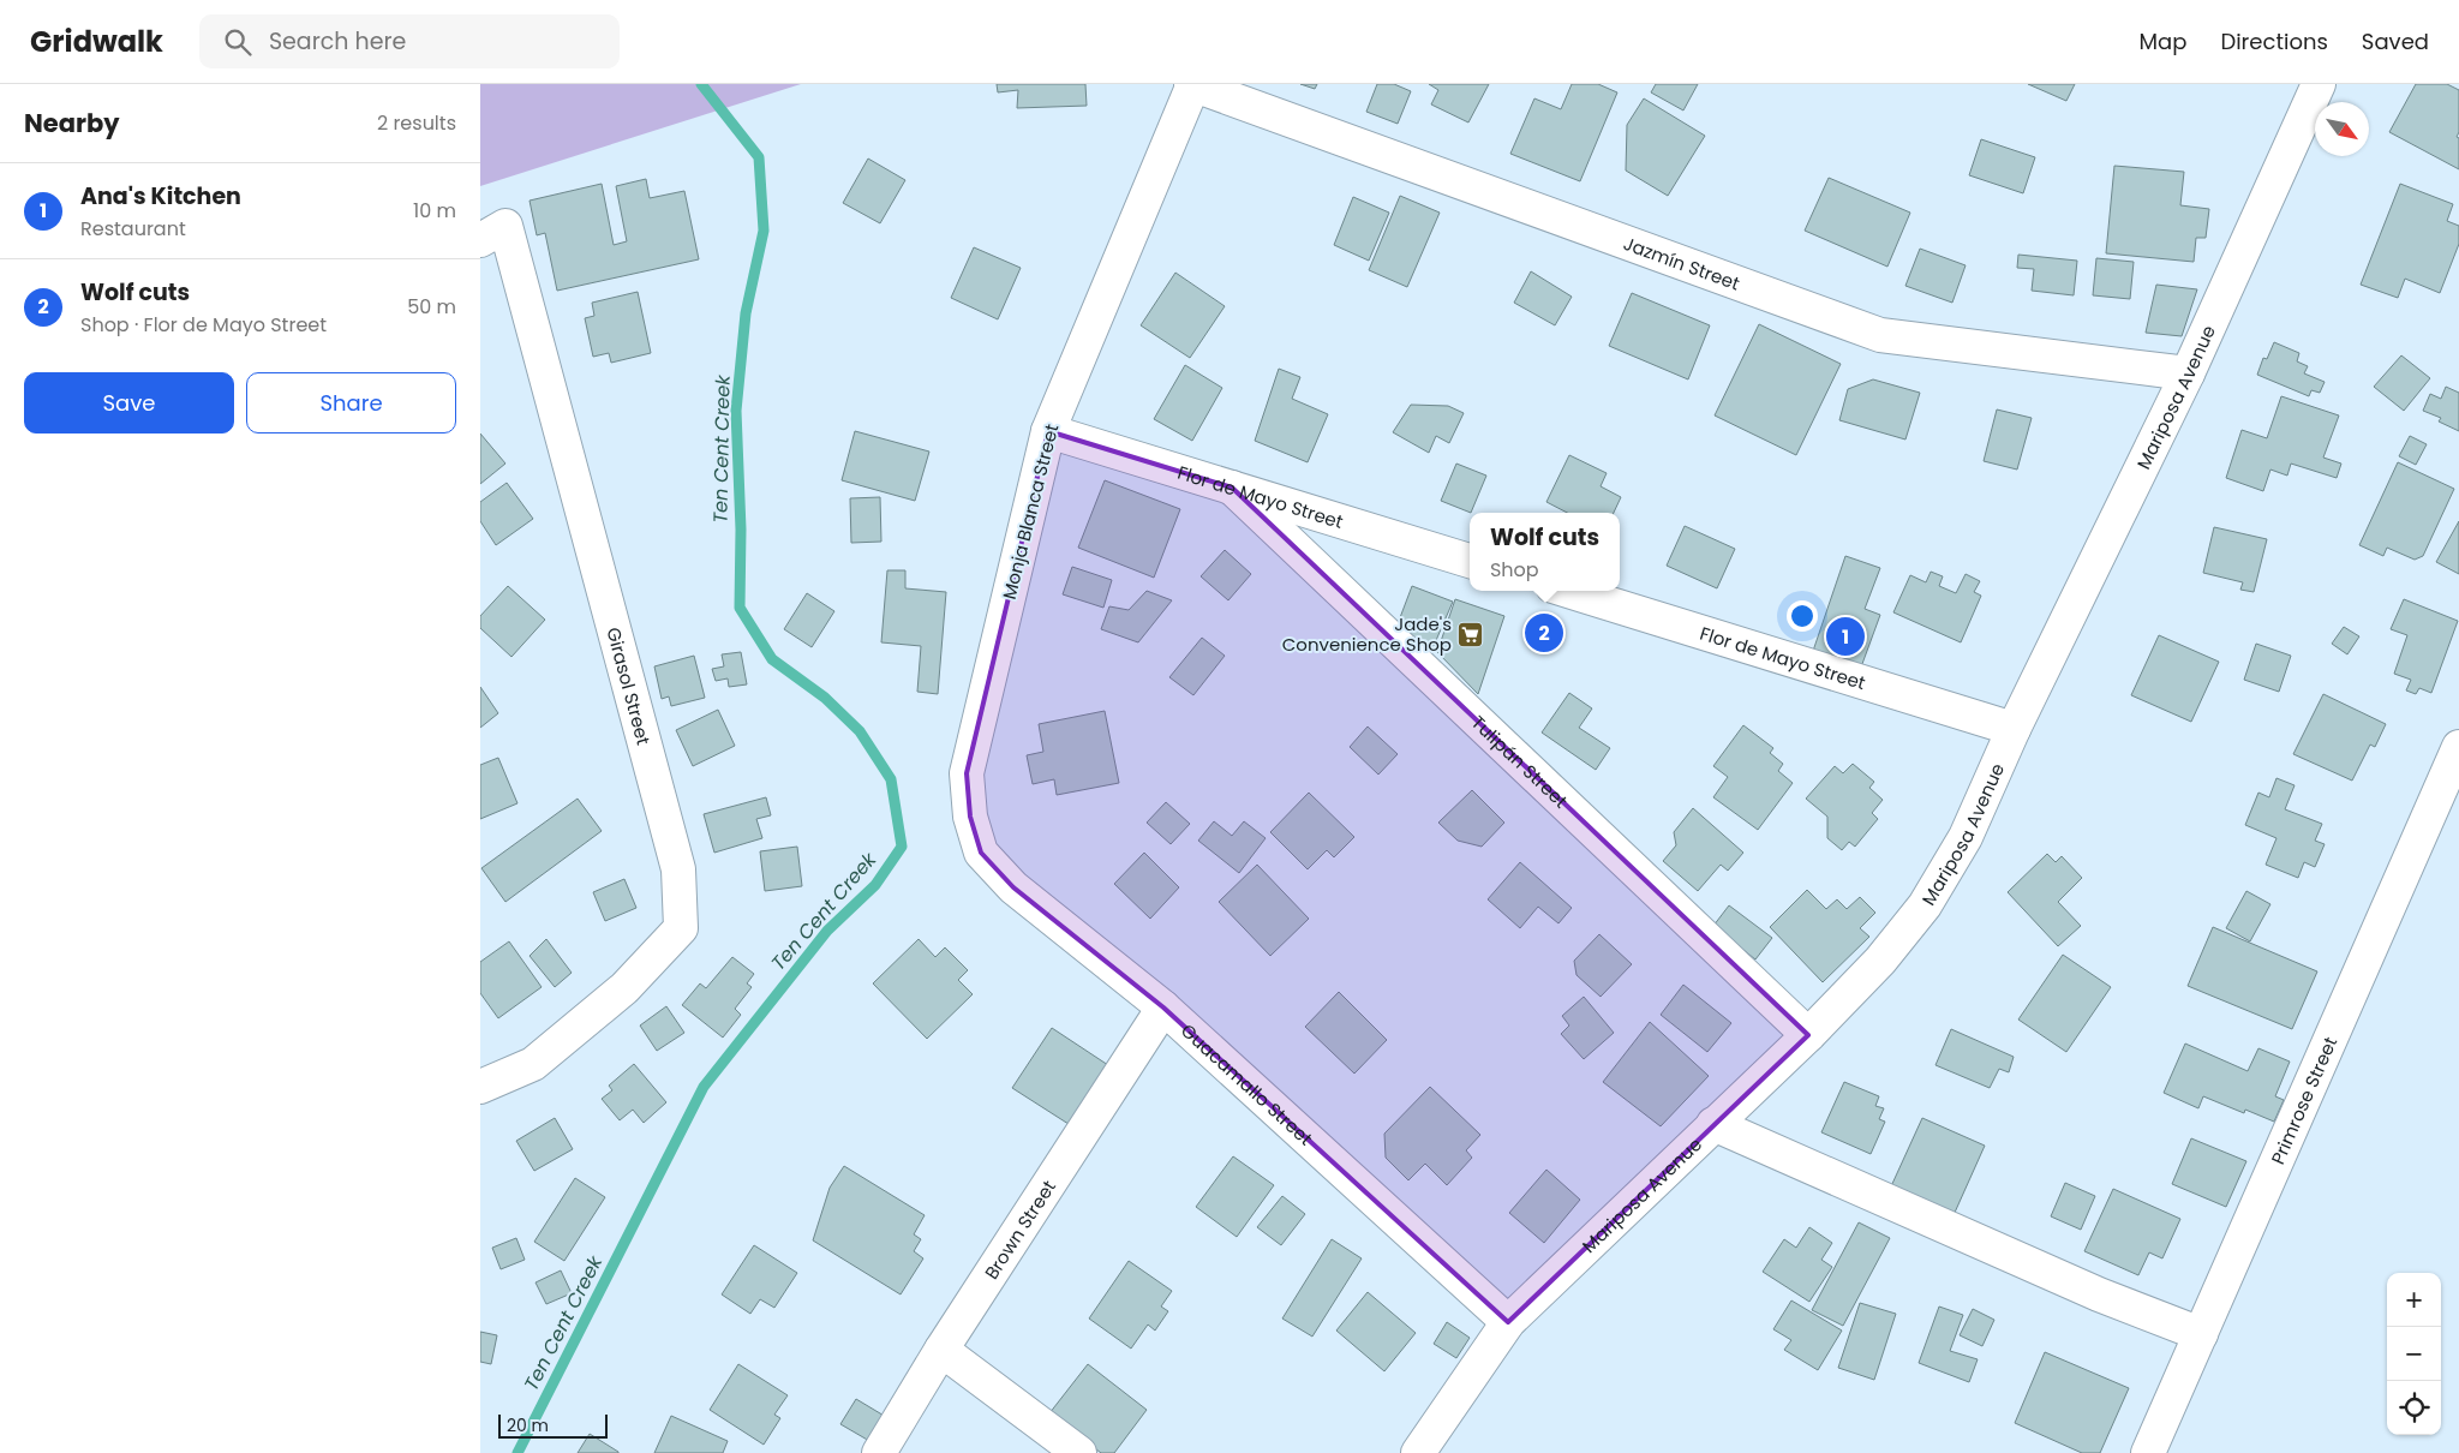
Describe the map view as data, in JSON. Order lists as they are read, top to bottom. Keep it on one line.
{"streets":{"street":["Jazmín Street","Mariposa Avenue","Flor de Mayo Street","Monja Blanca Street","Girasol Street","Tulipán Street","Guacamallo Street","Primrose Street","Brown Street"]},"crossings":[["Jazmín Street","Mariposa Avenue"],["Jazmín Street","Monja Blanca Street"],["Mariposa Avenue","Flor de Mayo Street"],["Mariposa Avenue","Tulipán Street"],["Mariposa Avenue","Guacamallo Street"],["Flor de Mayo Street","Monja Blanca Street"],["Flor de Mayo Street","Tulipán Street"],["Monja Blanca Street","Guacamallo Street"],["Guacamallo Street","Brown Street"]],"water":["Ten Cent Creek"],"places":{"supermarket":["Jade's Convenience Shop"]},"scale_bar":"20 m","north":"bottom right","page":{"header":"Gridwalk","search":"Search here","nav":["Map","Directions","Saved"],"heading":["Nearby","2 results"],"list":[{"mark":"1","name":"Ana's Kitchen","note":"Restaurant","value":"10 m"},{"mark":"2","name":"Wolf cuts","note":"Shop · Flor de Mayo Street","value":"50 m"}],"buttons":["Save","Share"],"popup":["Wolf cuts","Shop"],"pins":["2","1"],"map_buttons":["+","−"],"scale":"20 m"}}
